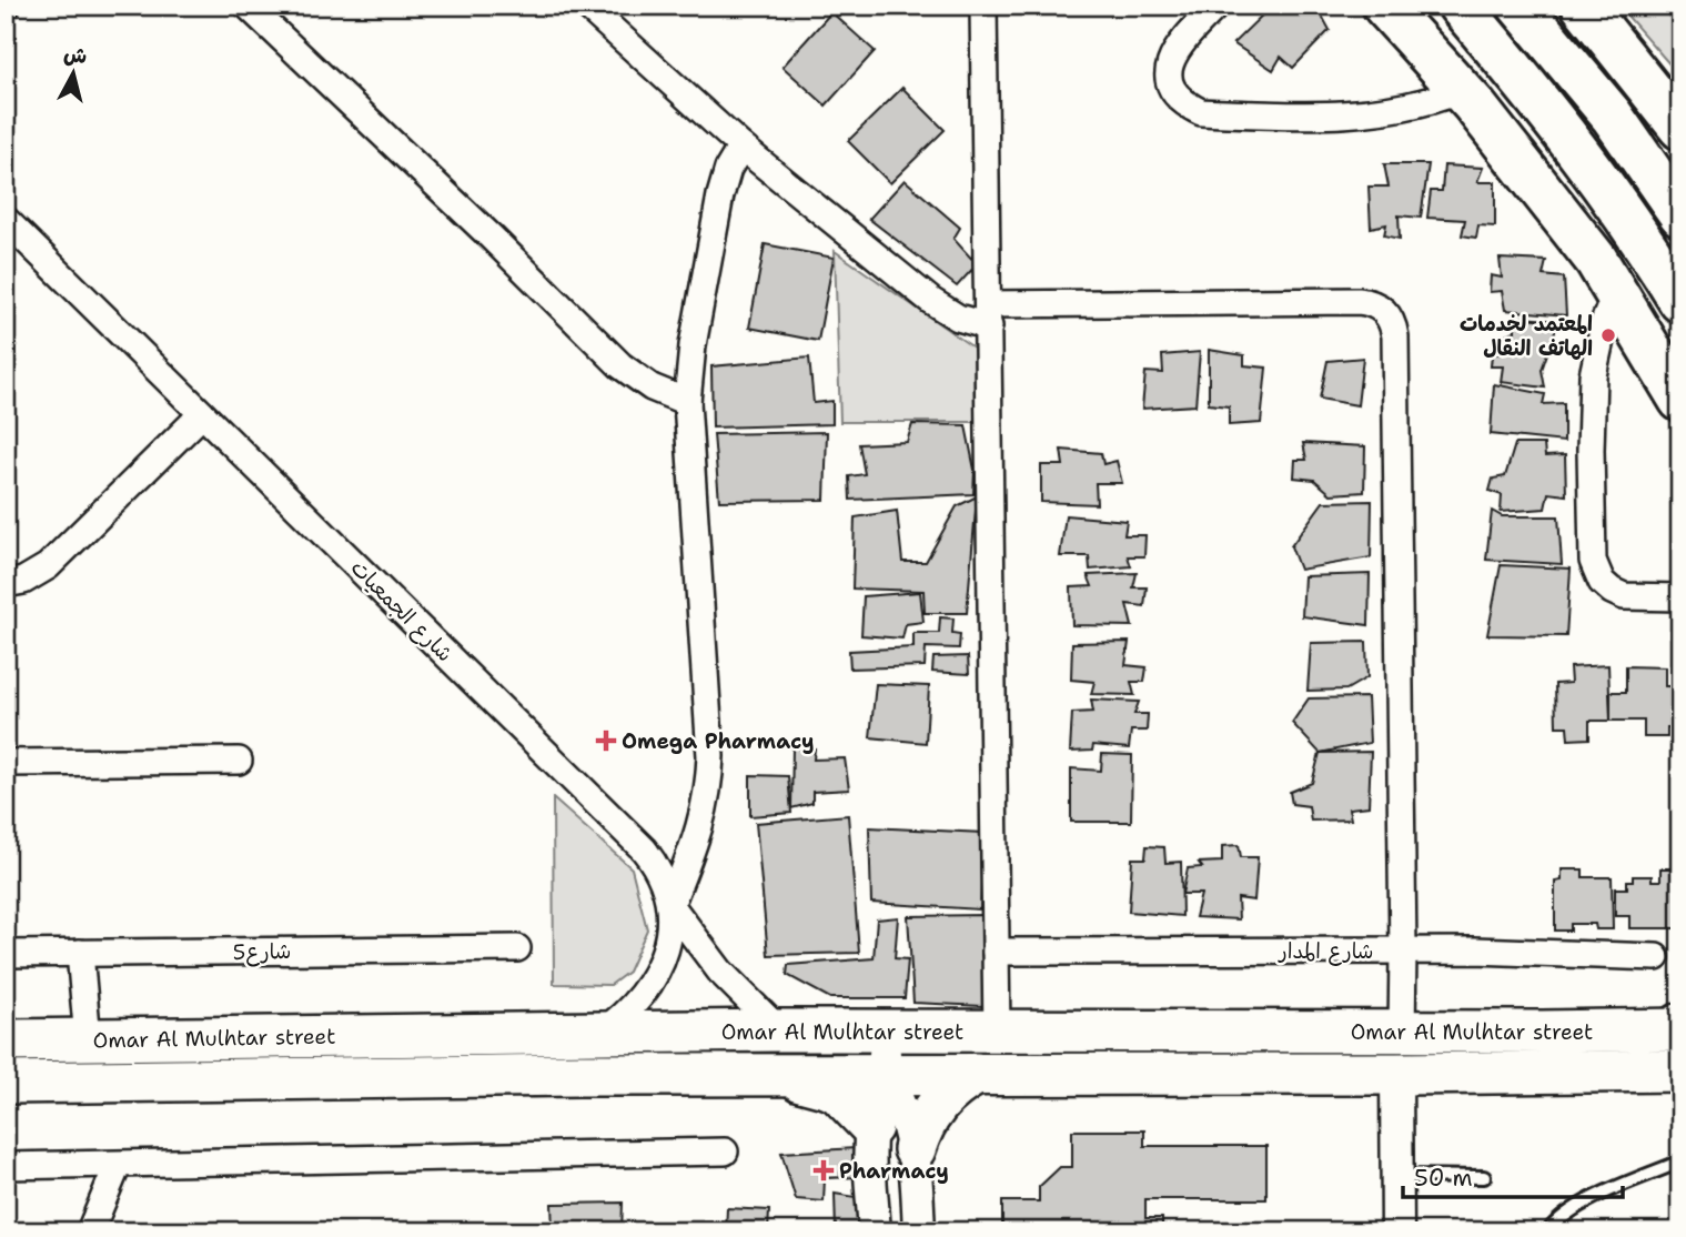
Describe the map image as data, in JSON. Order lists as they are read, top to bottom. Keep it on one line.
{"streets":{"main road":["Omar Al Mulhtar street"],"street":["شارع الجمعيات","شارع المدار","شارع5"]},"crossings":[["شارع الجمعيات","Omar Al Mulhtar street"]],"places":{"other":["المعتمد لخدمات الهاتف النقال"],"health":["Omega Pharmacy","Pharmacy"]},"scale_bar":"50 m","north":"top"}
